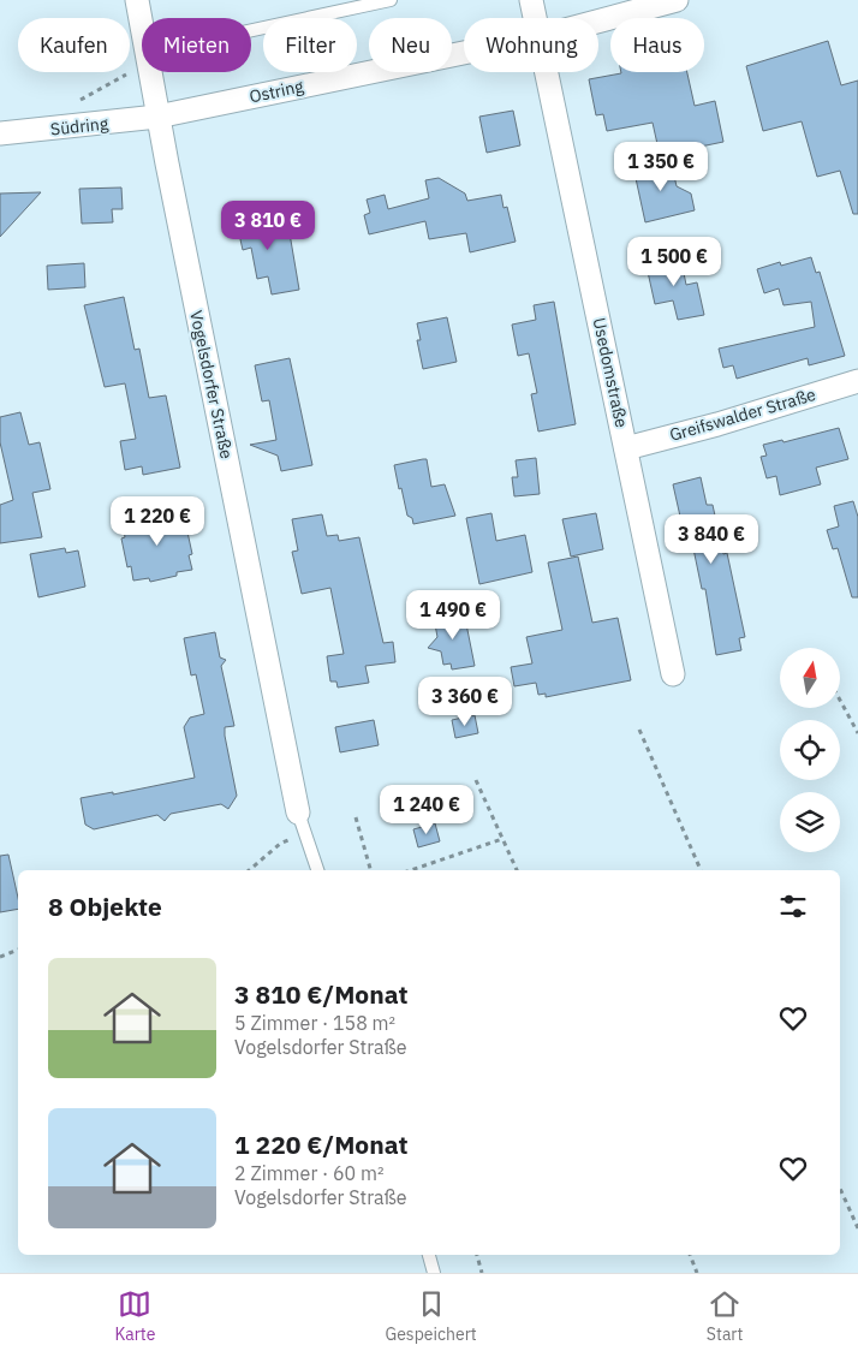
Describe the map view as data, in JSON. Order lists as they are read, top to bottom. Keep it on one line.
{"streets":{"street":["Ostring","Südring","Usedomstraße","Vogelsdorfer Straße","Greifswalder Straße"]},"crossings":[["Ostring","Südring"],["Ostring","Vogelsdorfer Straße"],["Südring","Vogelsdorfer Straße"],["Usedomstraße","Greifswalder Straße"]],"north":"top","page":{"chip":["Kaufen","Mieten","Filter","Neu","Wohnung","Haus"],"price":["1 350 €","3 810 €","1 500 €","1 220 €","3 840 €","1 490 €","3 360 €","1 240 €"],"heading":"8 Objekte","list":[{"name":"3 810 €/Monat","note":"5 Zimmer · 158 m² · Vogelsdorfer Straße"},{"name":"1 220 €/Monat","note":"2 Zimmer · 60 m² · Vogelsdorfer Straße"}],"tabs":["Karte","Gespeichert","Start"]}}
